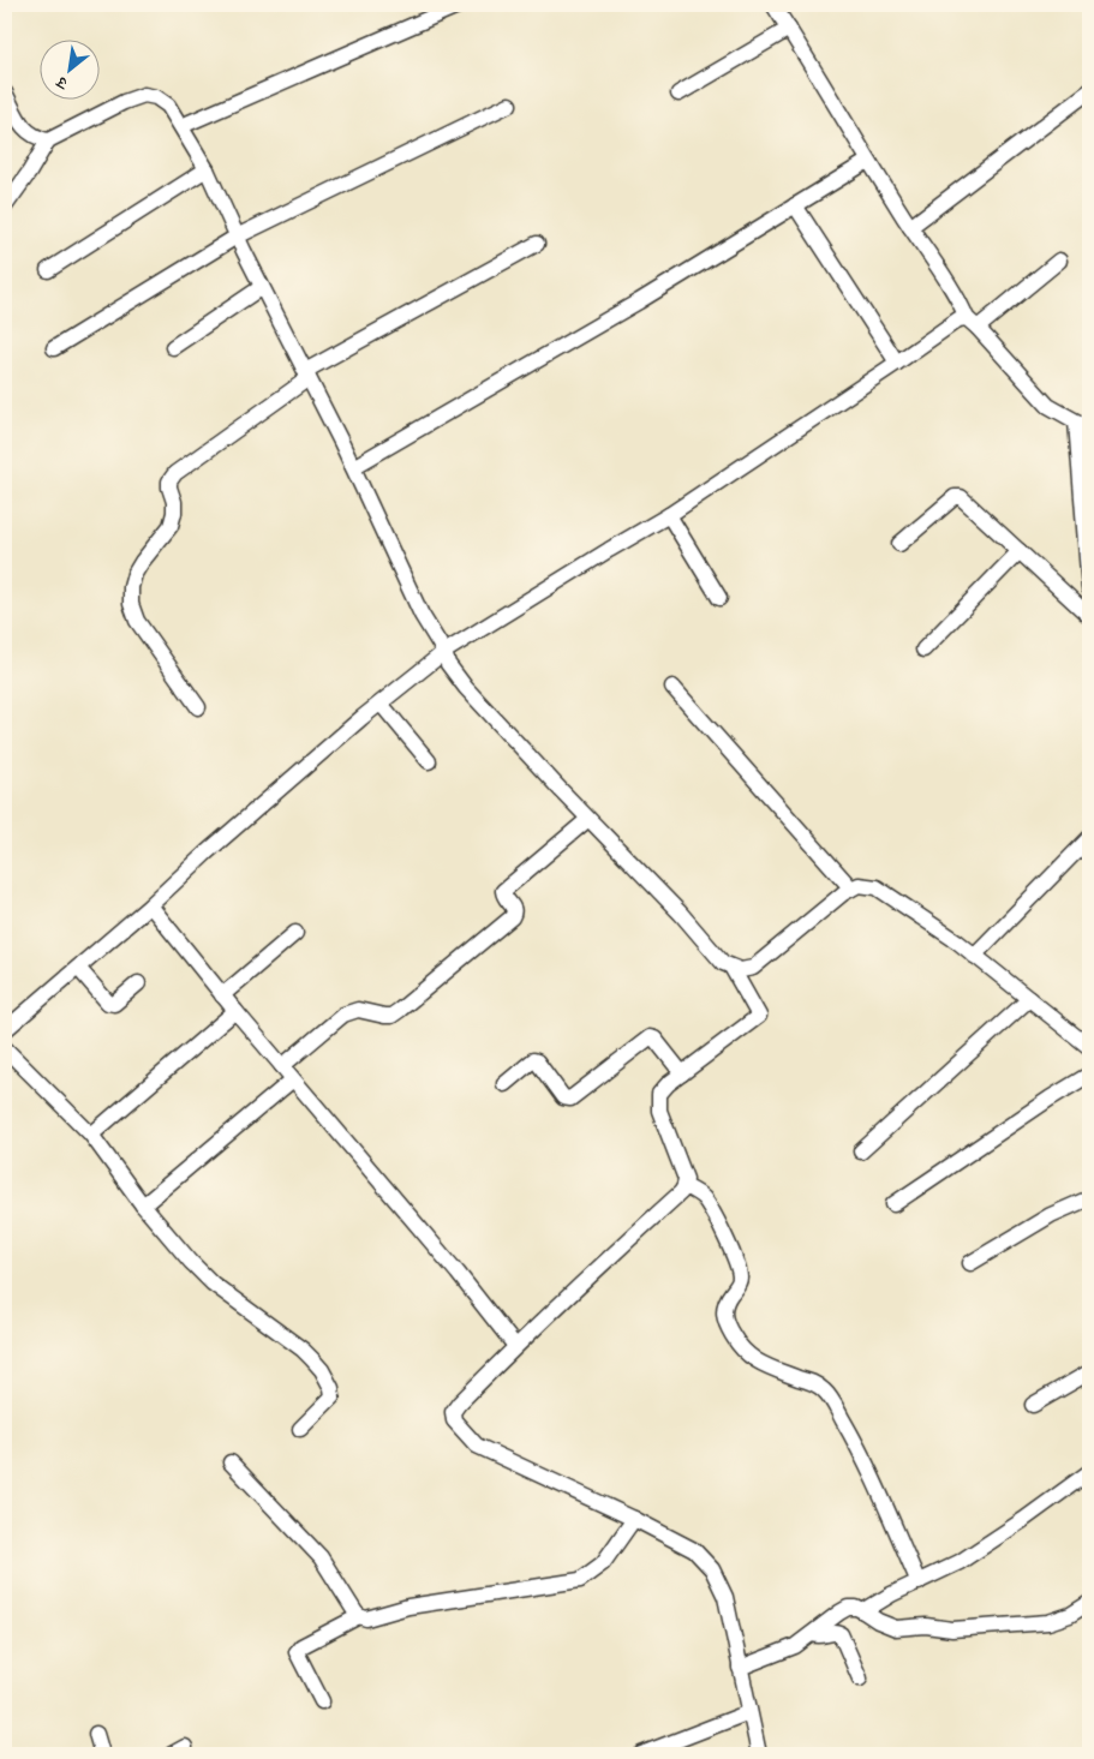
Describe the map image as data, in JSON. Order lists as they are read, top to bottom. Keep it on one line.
{"north":"bottom left"}
